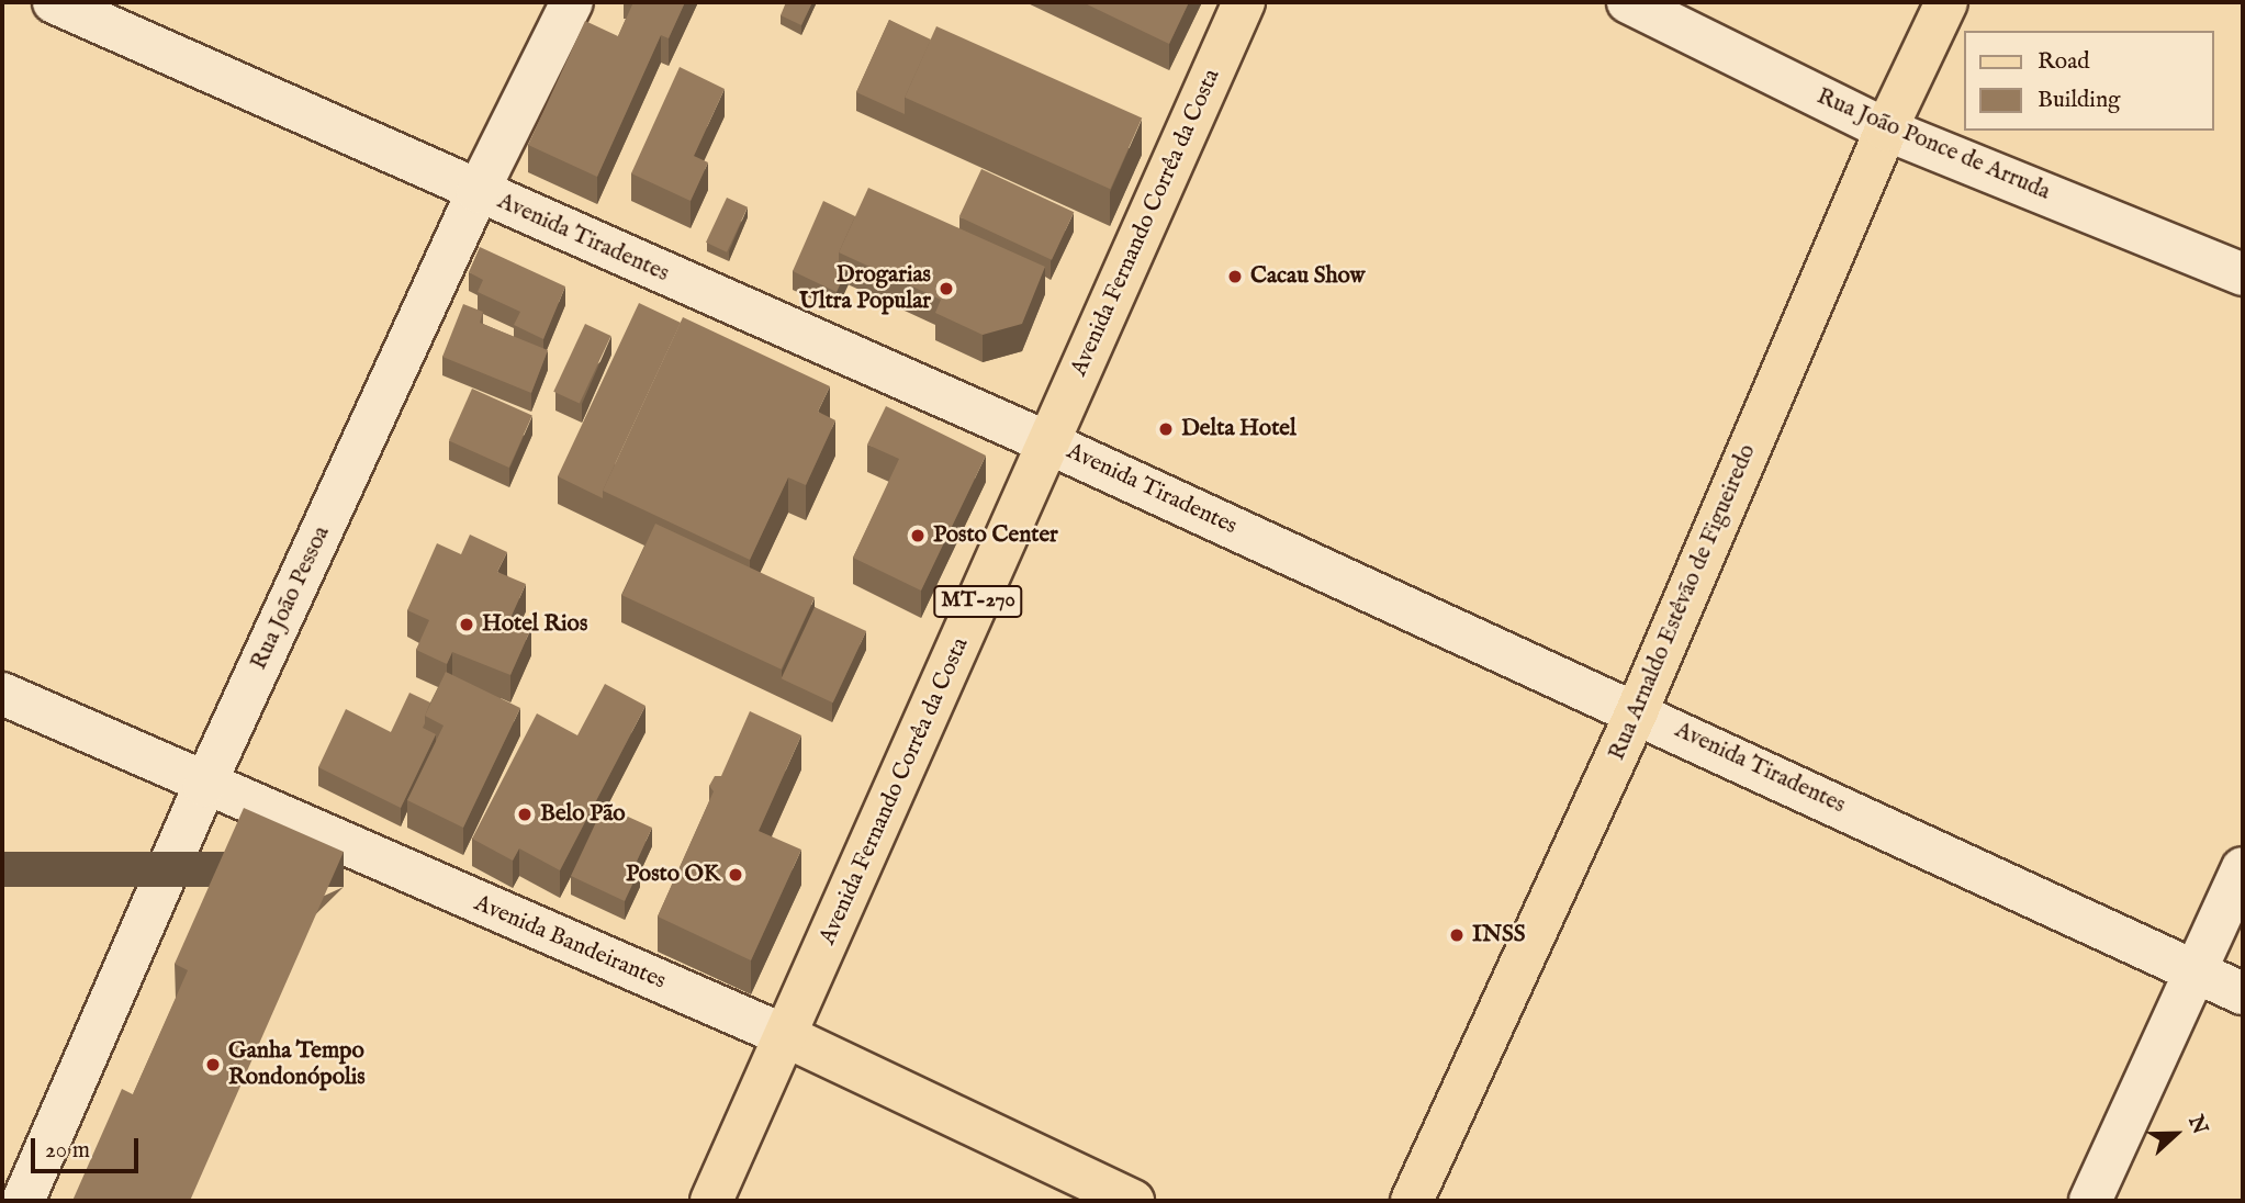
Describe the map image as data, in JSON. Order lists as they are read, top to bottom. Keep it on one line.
{"streets":{"main road":["Avenida Fernando Corrêa da Costa","MT-270","Rua Arnaldo Estêvão de Figueiredo","Avenida Bandeirantes"],"street":["Rua João Ponce de Arruda","Avenida Tiradentes","Rua João Pessoa"]},"crossings":[["Rua João Ponce de Arruda","Rua Arnaldo Estêvão de Figueiredo"],["Avenida Fernando Corrêa da Costa","Avenida Tiradentes"],["Avenida Fernando Corrêa da Costa","Avenida Bandeirantes"],["Avenida Tiradentes","Rua João Pessoa"],["Avenida Tiradentes","Rua Arnaldo Estêvão de Figueiredo"],["Rua João Pessoa","Avenida Bandeirantes"]],"places":["Cacau Show","Drogarias Ultra Popular","Delta Hotel","Posto Center","Hotel Rios","Belo Pão","Posto OK","INSS","Ganha Tempo Rondonópolis"],"legend":["Road","Building"],"scale_bar":"20 m","north":"right"}
